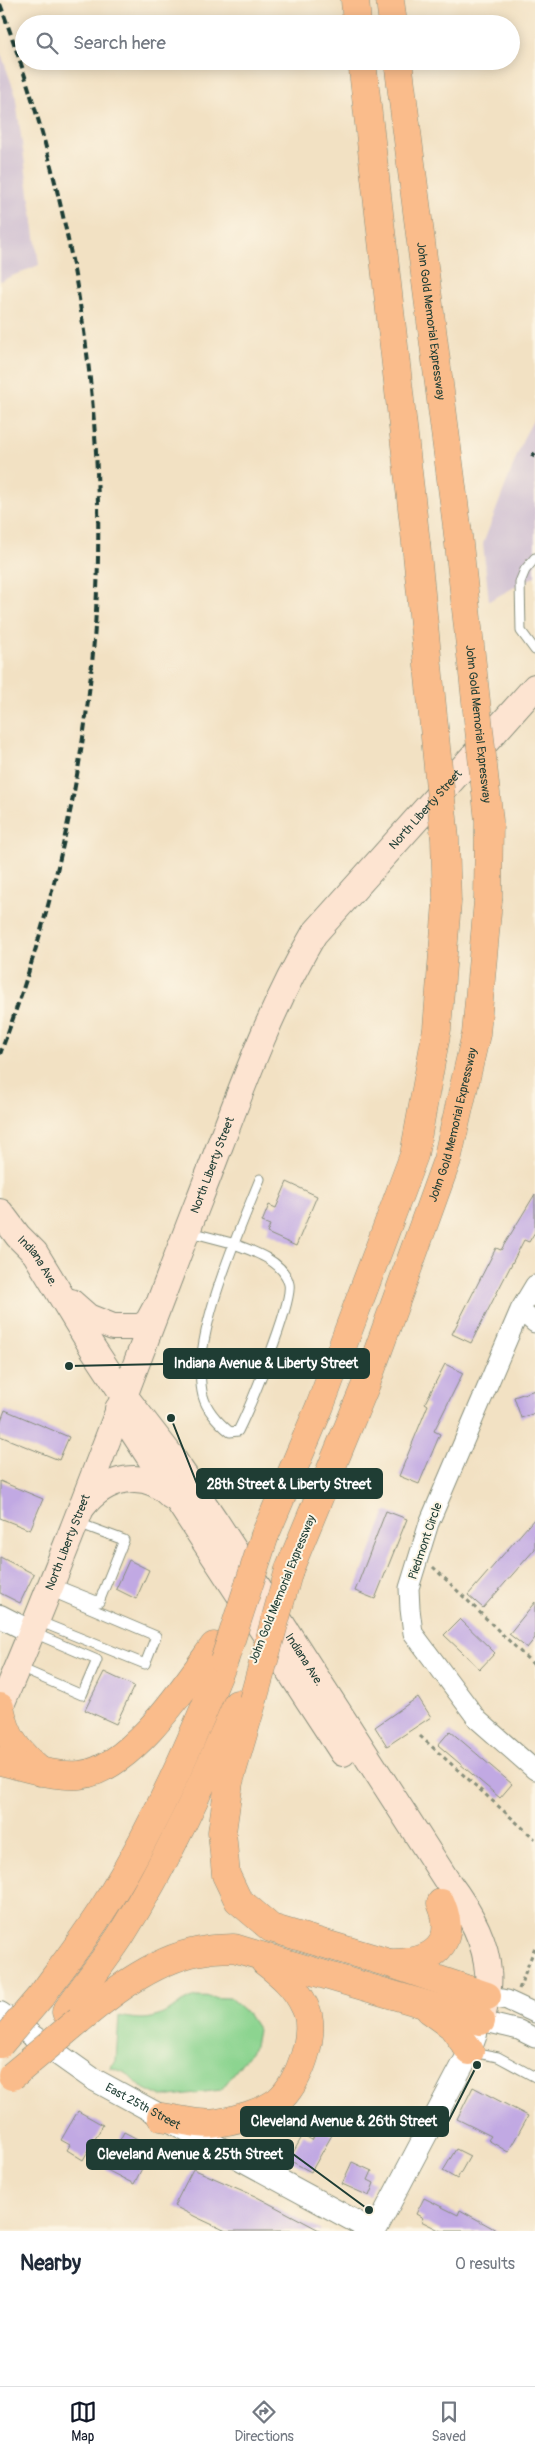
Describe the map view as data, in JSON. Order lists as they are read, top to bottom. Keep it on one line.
{"streets":{"highway":["John Gold Memorial Expressway"],"main road":["North Liberty Street","Indiana Ave."],"street":["Piedmont Circle","East 25th Street"]},"crossings":[["North Liberty Street","Indiana Ave."]],"places":["Indiana Avenue & Liberty Street","28th Street & Liberty Street","Cleveland Avenue & 26th Street","Cleveland Avenue & 25th Street"],"page":{"search":"Search here","heading":["Nearby","0 results"],"nav":["Map","Directions","Saved"]}}
